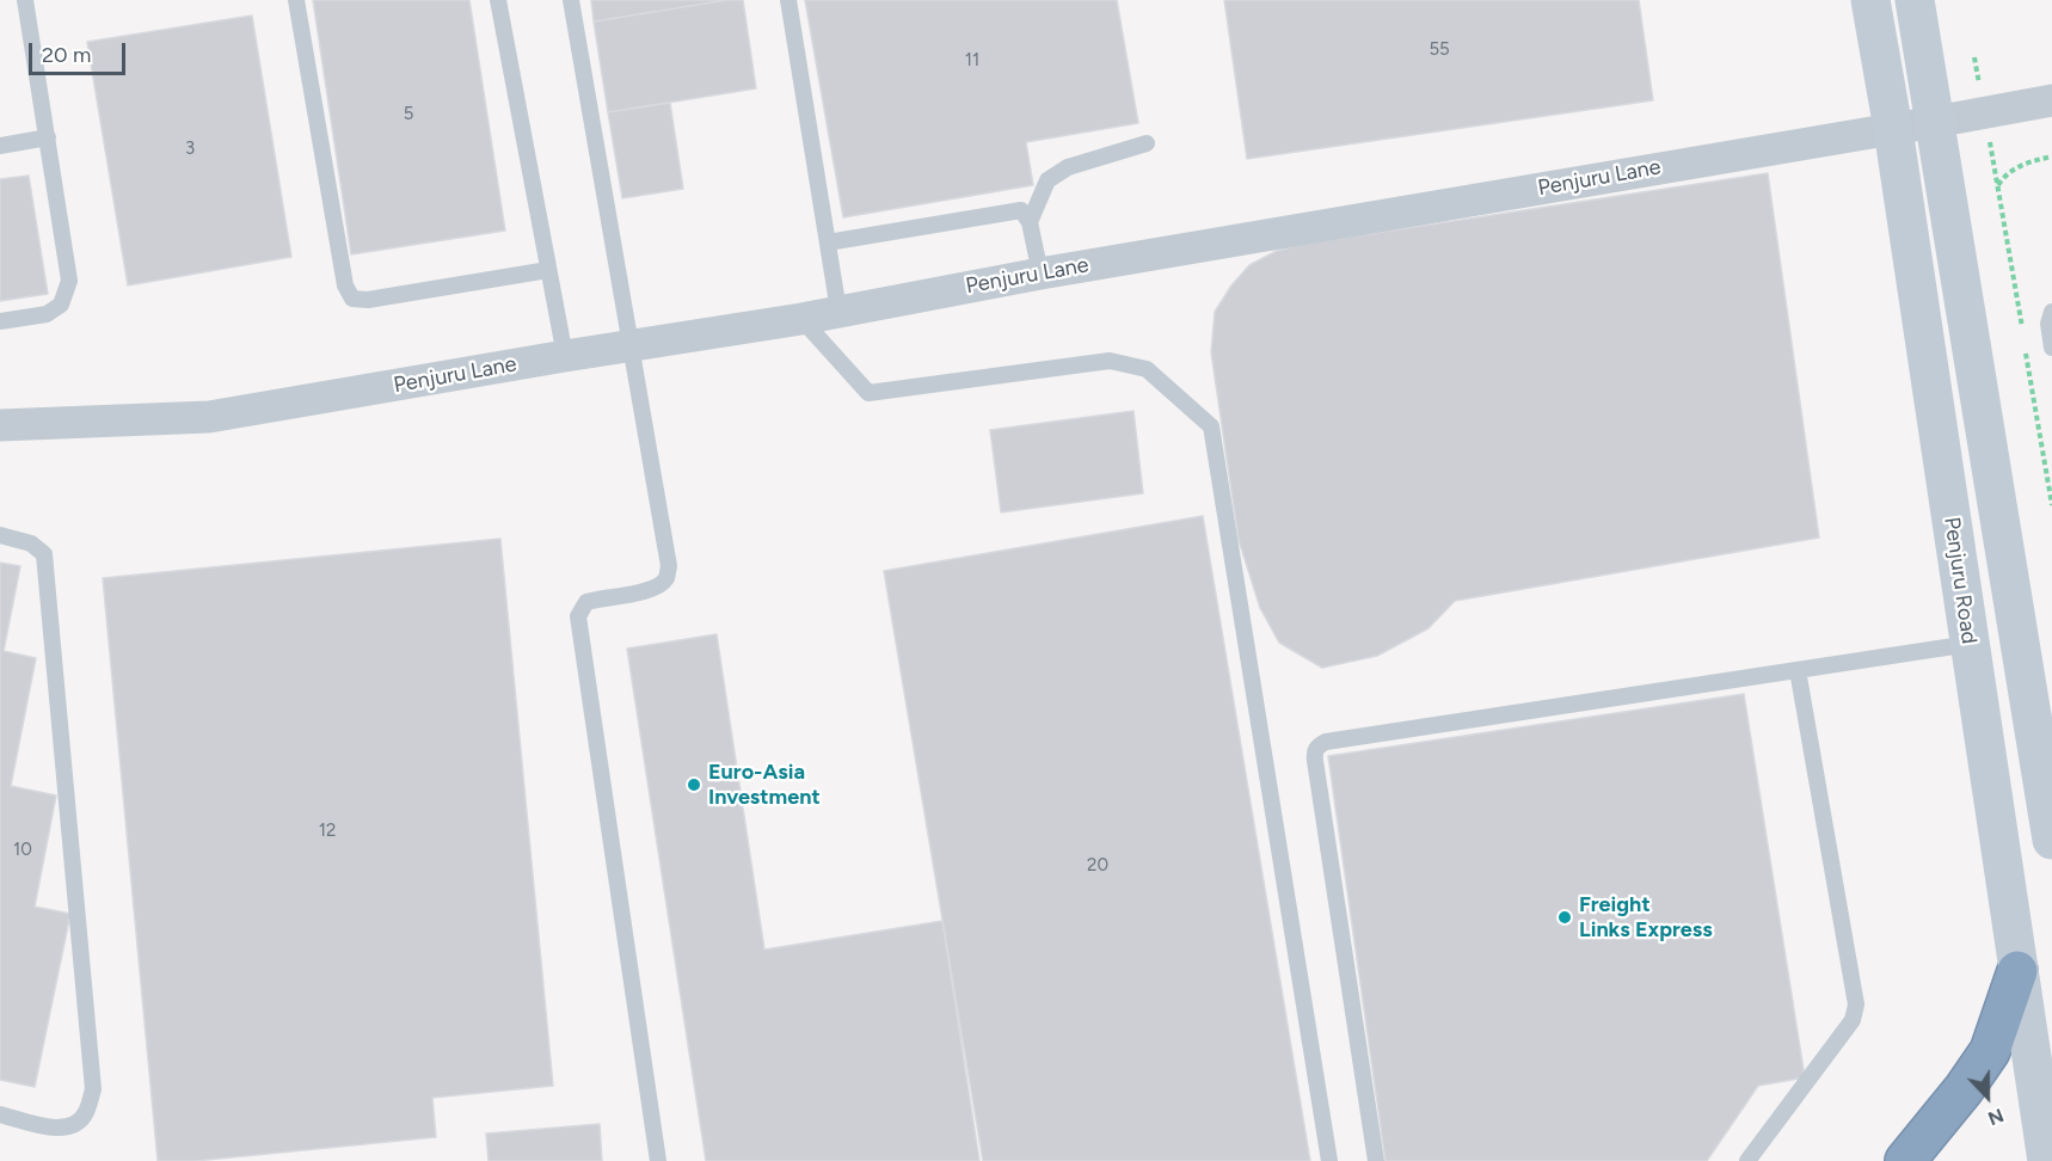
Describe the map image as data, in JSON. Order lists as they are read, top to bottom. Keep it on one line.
{"streets":{"main road":["Penjuru Road"],"street":["Penjuru Lane"]},"crossings":[["Penjuru Lane","Penjuru Road"]],"places":["Euro-Asia Investment","Freight Links Express"],"house_numbers":["55","11","5","3","12","10","20"],"scale_bar":"20 m","north":"bottom"}
